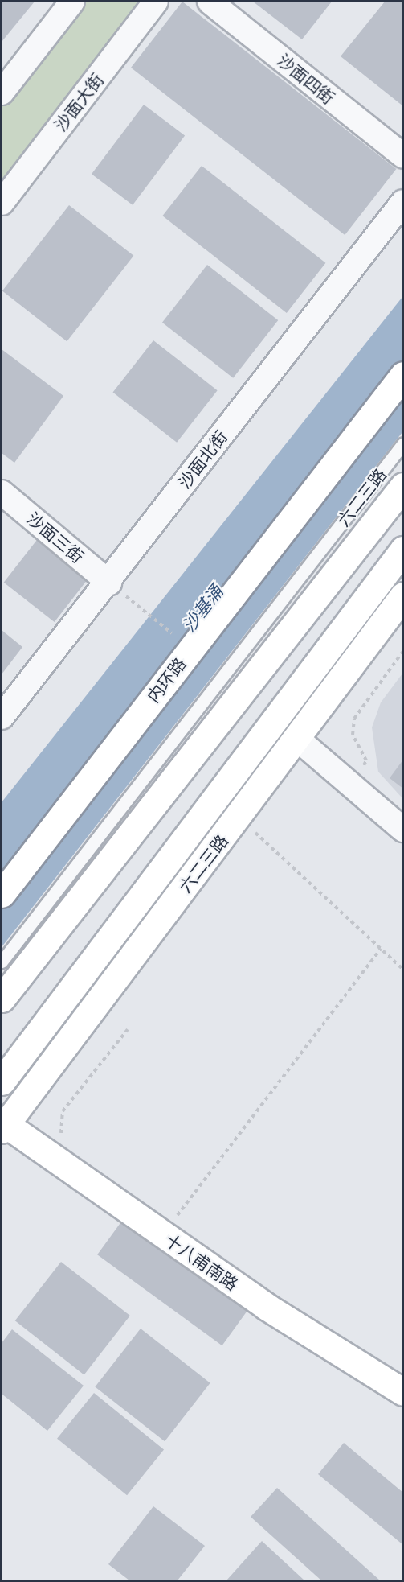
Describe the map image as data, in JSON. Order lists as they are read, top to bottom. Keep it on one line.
{"streets":{"main road":["六二三路","内环路","十八甫南路"],"street":["沙面四街","沙面大街","沙面北街","沙面三街"]},"crossings":[["沙面北街","沙面三街"],["六二三路","十八甫南路"]],"water":["沙基涌"]}
